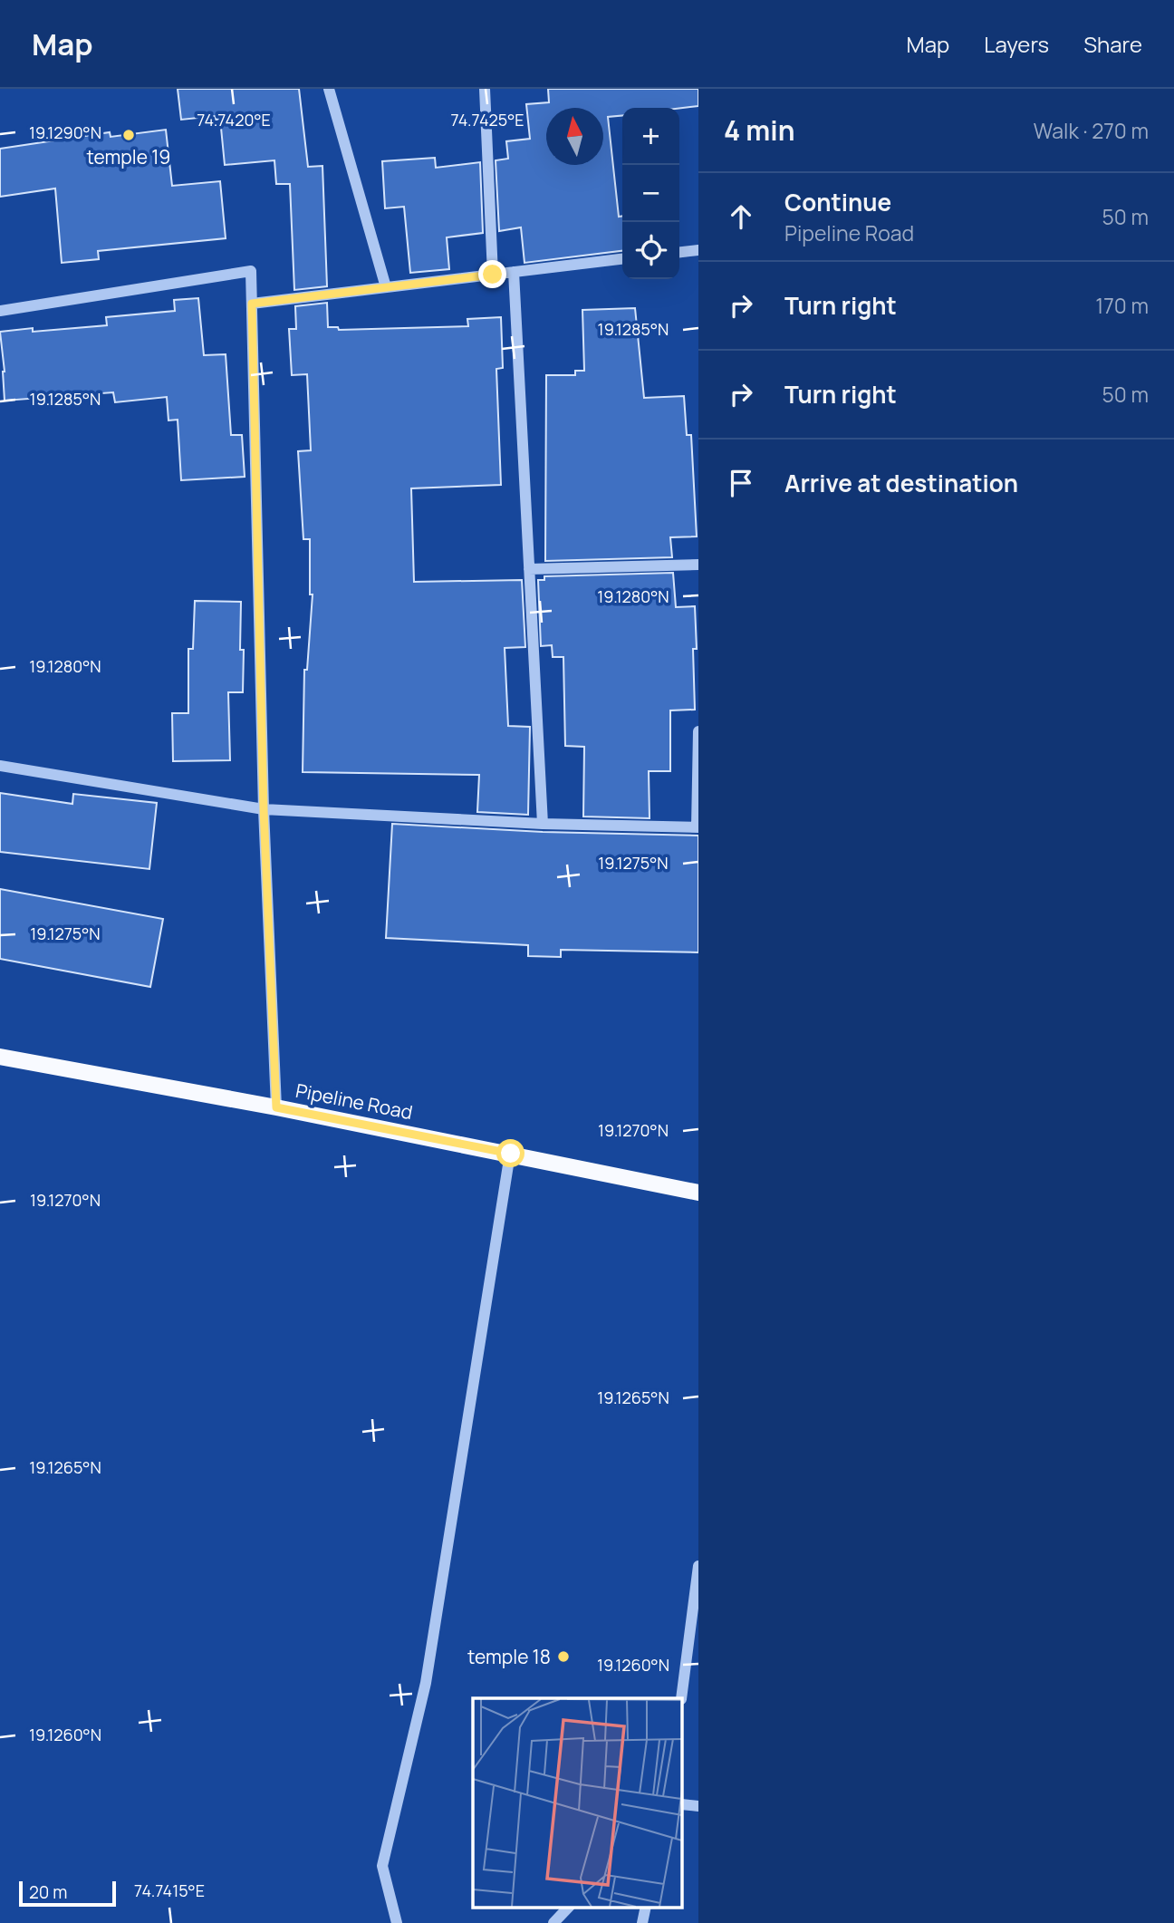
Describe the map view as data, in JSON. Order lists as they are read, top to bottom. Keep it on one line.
{"streets":{"main road":["Pipeline Road"]},"places":["temple 19","temple 18"],"scale_bar":"20 m","north":"top","page":{"header":"Map","nav":["Map","Layers","Share"],"heading":["4 min","Walk · 270 m"],"map_buttons":["+","−"],"list":[["Continue","Pipeline Road","50 m"],["Turn right","170 m"],["Turn right","50 m"],"Arrive at destination"],"scale":"20 m"},"coordinates":["74.7420°E","74.7425°E","19.1290°N","19.1285°N","19.1280°N","19.1275°N","19.1270°N","19.1265°N","19.1260°N","74.7415°E"]}
